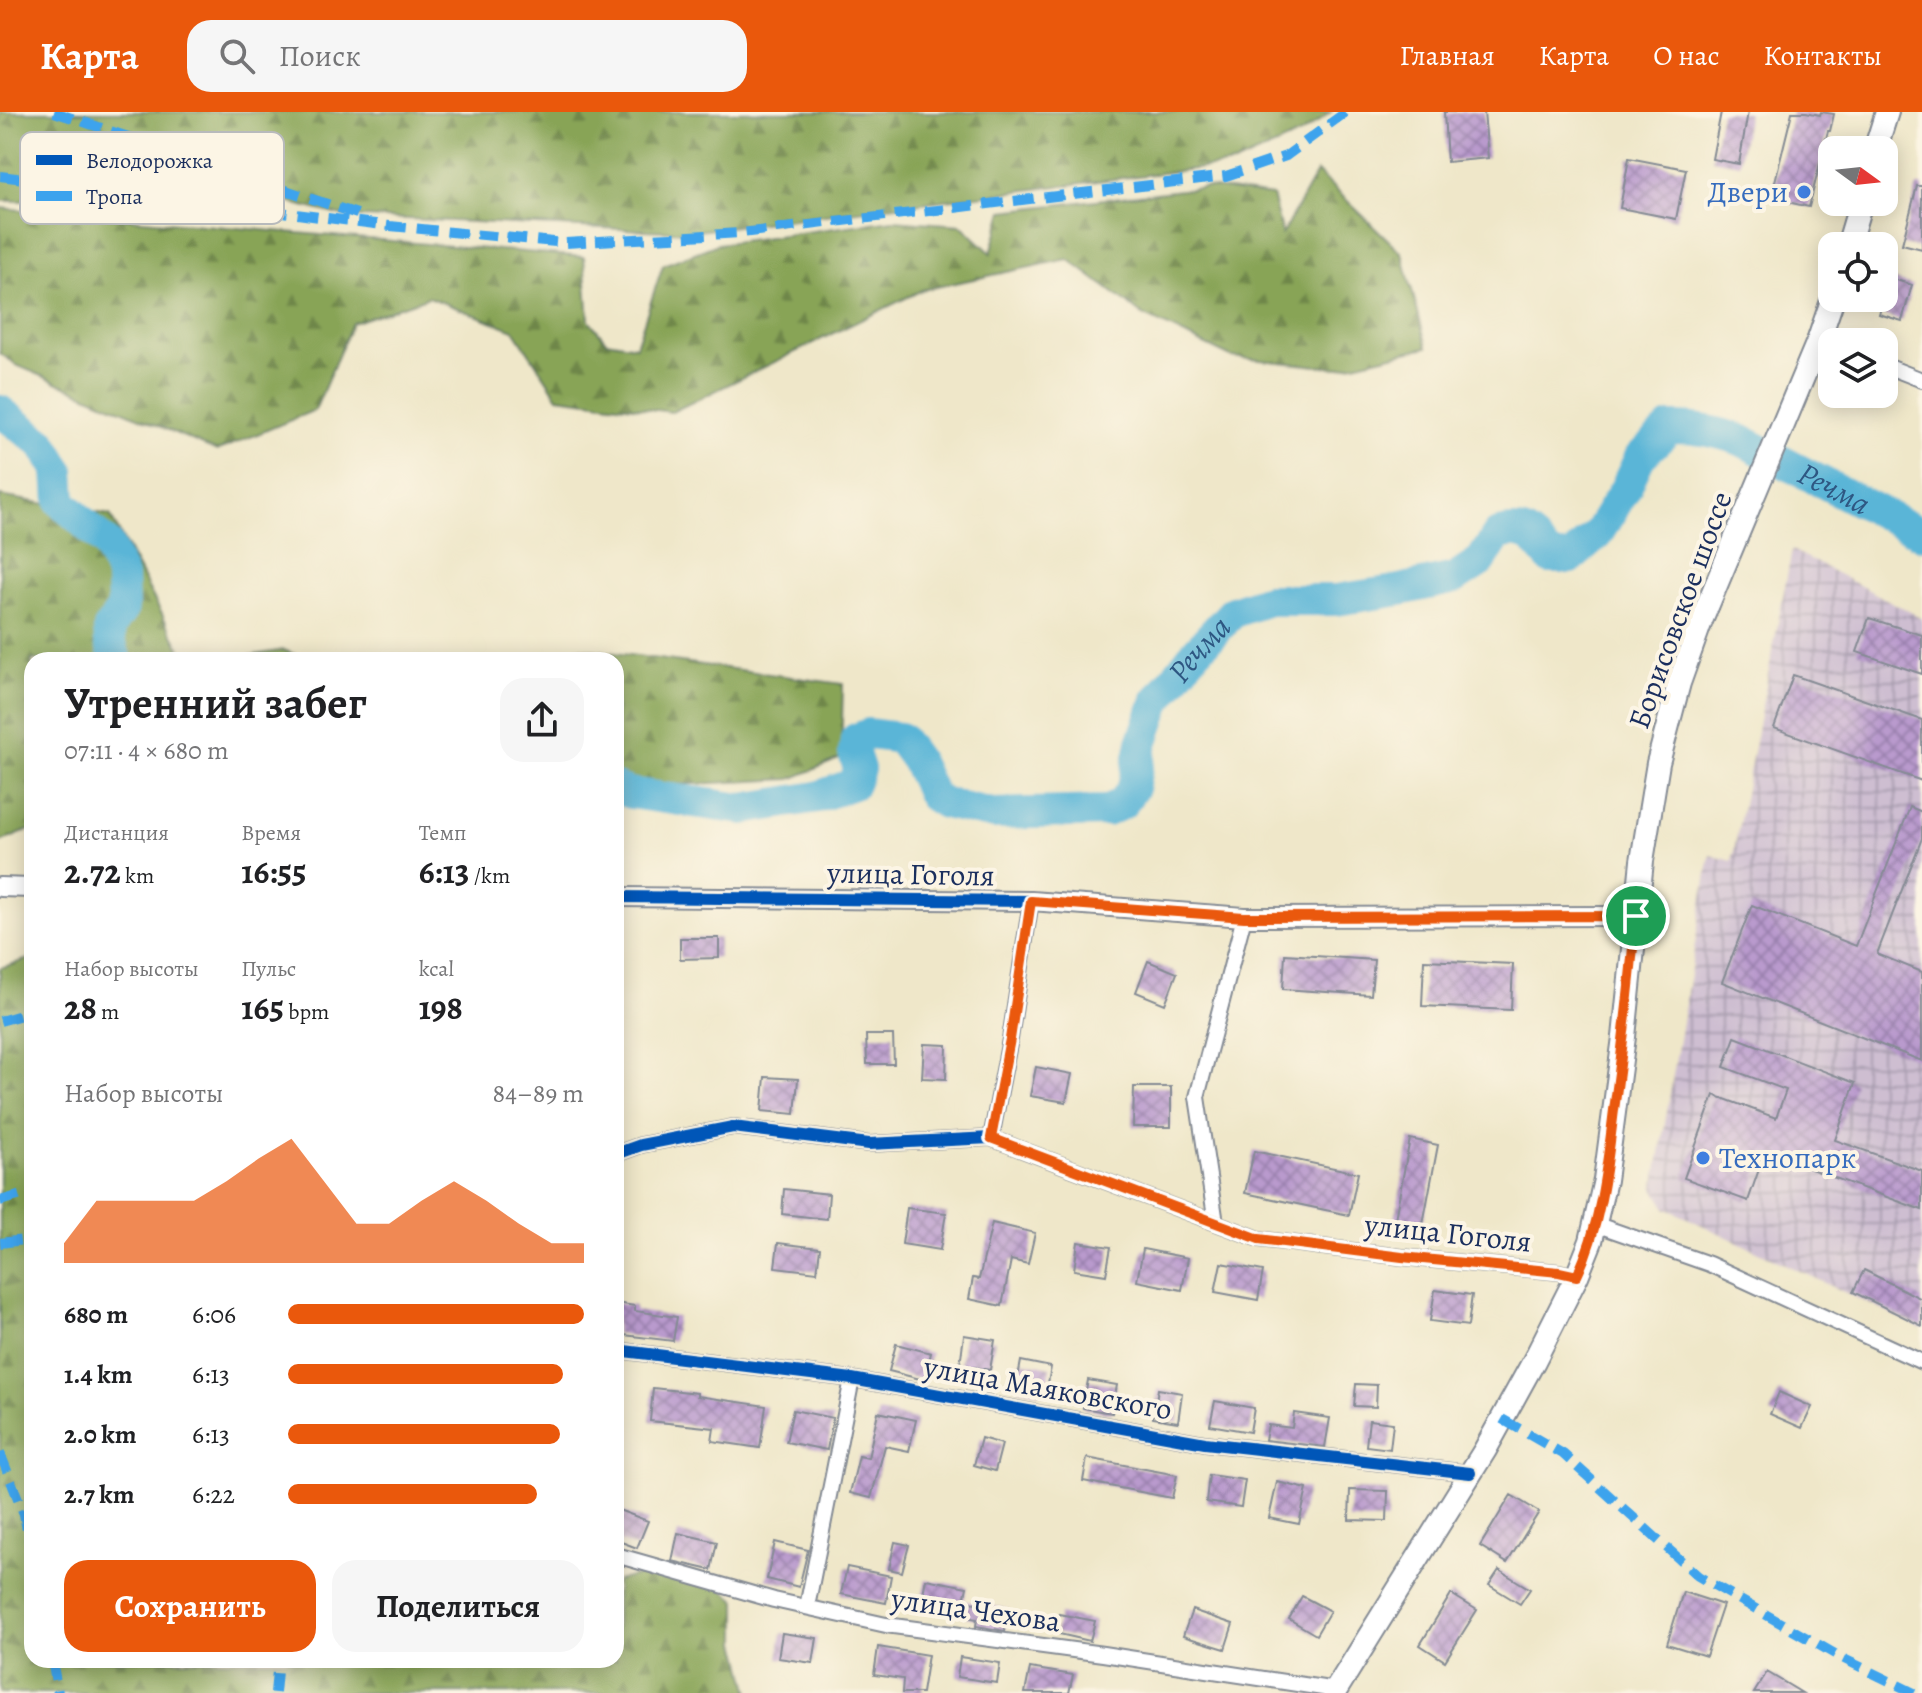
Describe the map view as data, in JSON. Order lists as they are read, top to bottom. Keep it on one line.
{"streets":{"main road":["Борисовское шоссе"],"street":["улица Гоголя","улица Маяковского","улица Чехова"]},"crossings":[["Борисовское шоссе","улица Гоголя"],["Борисовское шоссе","улица Маяковского"],["Борисовское шоссе","улица Чехова"]],"water":["Речма"],"places":["Двери","Технопарк"],"legend":["Велодорожка","Тропа"],"north":"right","page":{"header":"Карта","search":"Поиск","nav":["Главная","Карта","О нас","Контакты"],"heading":["Утренний забег","07:11 · 4 × 680 m"],"stats":[["Дистанция","2.72 km"],["Время","16:55"],["Темп","6:13 /km"],["Набор высоты","28 m"],["Пульс","165 bpm"],["kcal","198"]],"chart":["Набор высоты","84–89 m"],"list":[{"name":"680 m","note":"6:06"},{"name":"1.4 km","note":"6:13"},{"name":"2.0 km","note":"6:13"},{"name":"2.7 km","note":"6:22"}],"buttons":["Сохранить","Поделиться"]}}
